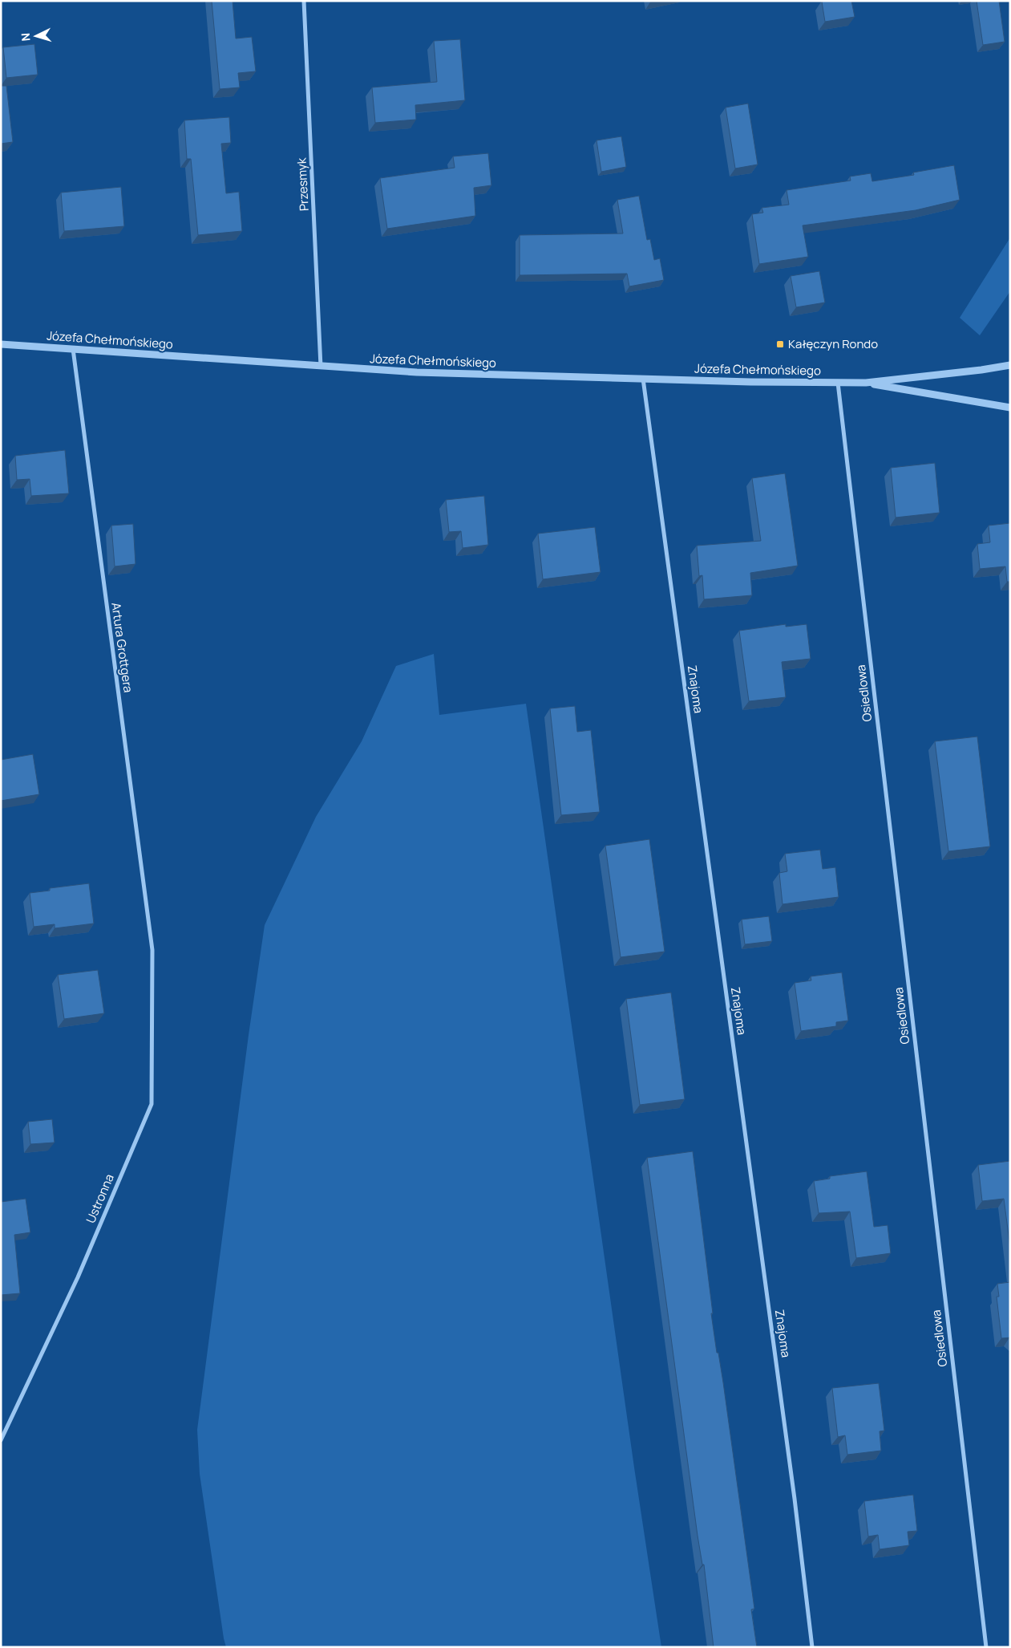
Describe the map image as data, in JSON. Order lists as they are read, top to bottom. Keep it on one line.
{"streets":{"street":["Przesmyk","Józefa Chełmońskiego","Artura Grottgera","Znajoma","Osiedlowa","Ustronna"]},"crossings":[["Przesmyk","Józefa Chełmońskiego"],["Józefa Chełmońskiego","Artura Grottgera"],["Józefa Chełmońskiego","Znajoma"],["Józefa Chełmońskiego","Osiedlowa"],["Artura Grottgera","Ustronna"]],"places":{"transit":["Kałęczyn Rondo"]},"north":"left"}
